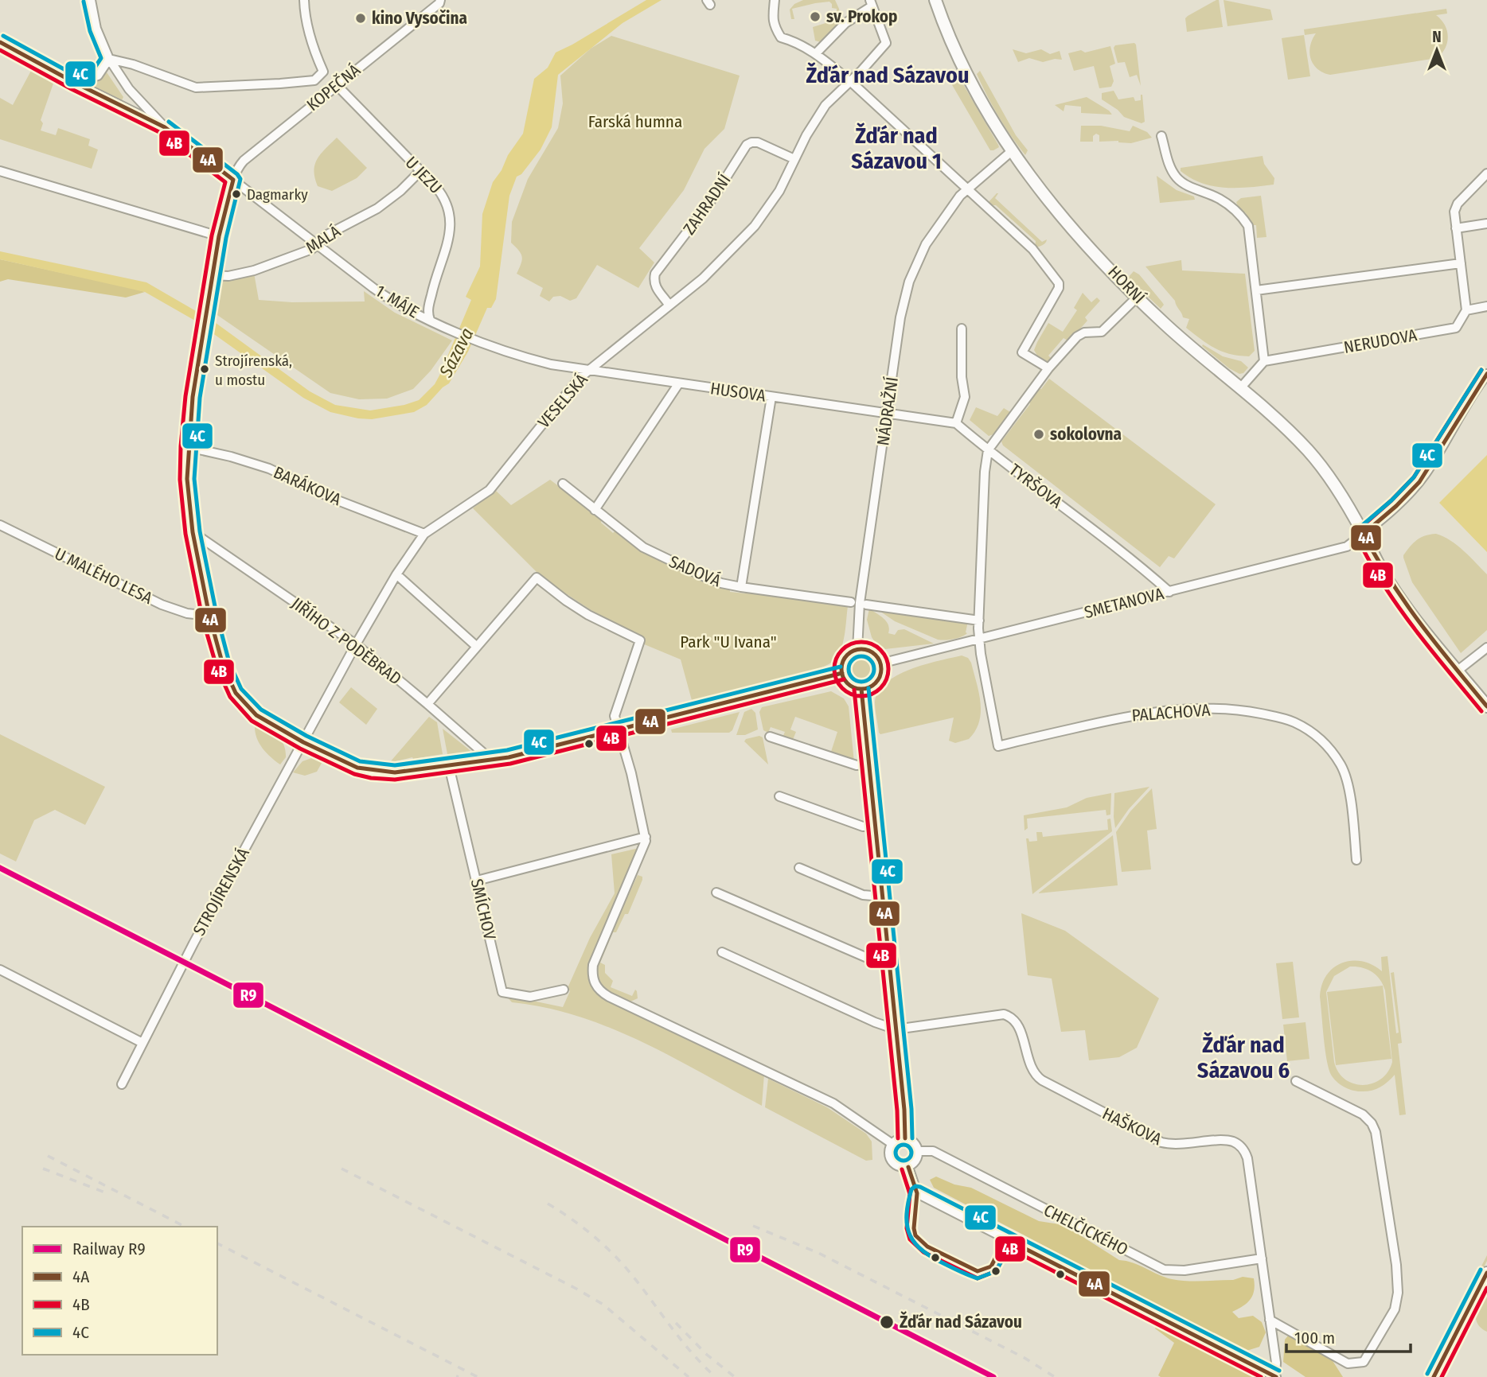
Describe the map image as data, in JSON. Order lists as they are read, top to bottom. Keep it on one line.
{"streets":{"main road":["HORNÍ"],"street":["KOPEČNÁ","U JEZU","ZAHRADNÍ","MALÁ","1. MÁJE","NERUDOVA","HUSOVA","VESELSKÁ","NÁDRAŽNÍ","BARÁKOVA","TYRŠOVA","SADOVÁ","U MALÉHO LESA","SMETANOVA","JIŘÍHO Z PODĚBRAD","PALACHOVA","STROJÍRENSKÁ","SMÍCHOV","HAŠKOVA","CHELČICKÉHO"]},"crossings":[["KOPEČNÁ","U JEZU"],["KOPEČNÁ","1. MÁJE"],["U JEZU","MALÁ"],["U JEZU","1. MÁJE"],["ZAHRADNÍ","VESELSKÁ"],["MALÁ","1. MÁJE"],["HORNÍ","NÁDRAŽNÍ"],["HORNÍ","SMETANOVA"],["1. MÁJE","HUSOVA"],["1. MÁJE","VESELSKÁ"],["HUSOVA","VESELSKÁ"],["HUSOVA","NÁDRAŽNÍ"],["VESELSKÁ","BARÁKOVA"],["VESELSKÁ","JIŘÍHO Z PODĚBRAD"],["VESELSKÁ","STROJÍRENSKÁ"],["NÁDRAŽNÍ","SMETANOVA"],["TYRŠOVA","SMETANOVA"],["SMETANOVA","PALACHOVA"],["HAŠKOVA","CHELČICKÉHO"]],"districts":["Žďár nad Sázavou","Žďár nad Sázavou 1","Žďár nad Sázavou 6"],"water":["Sázava"],"parks":["Farská humna","Park \"U Ivana\""],"places":["sv. Prokop","kino Vysočina","Dagmarky","Strojírenská, u mostu","sokolovna","Žďár nad Sázavou"],"lines":["transit line 4C","transit line 4A","transit line 4B","rail line R9"],"legend":["Railway R9","4A","4B","4C"],"scale_bar":"100 m","north":"top"}
